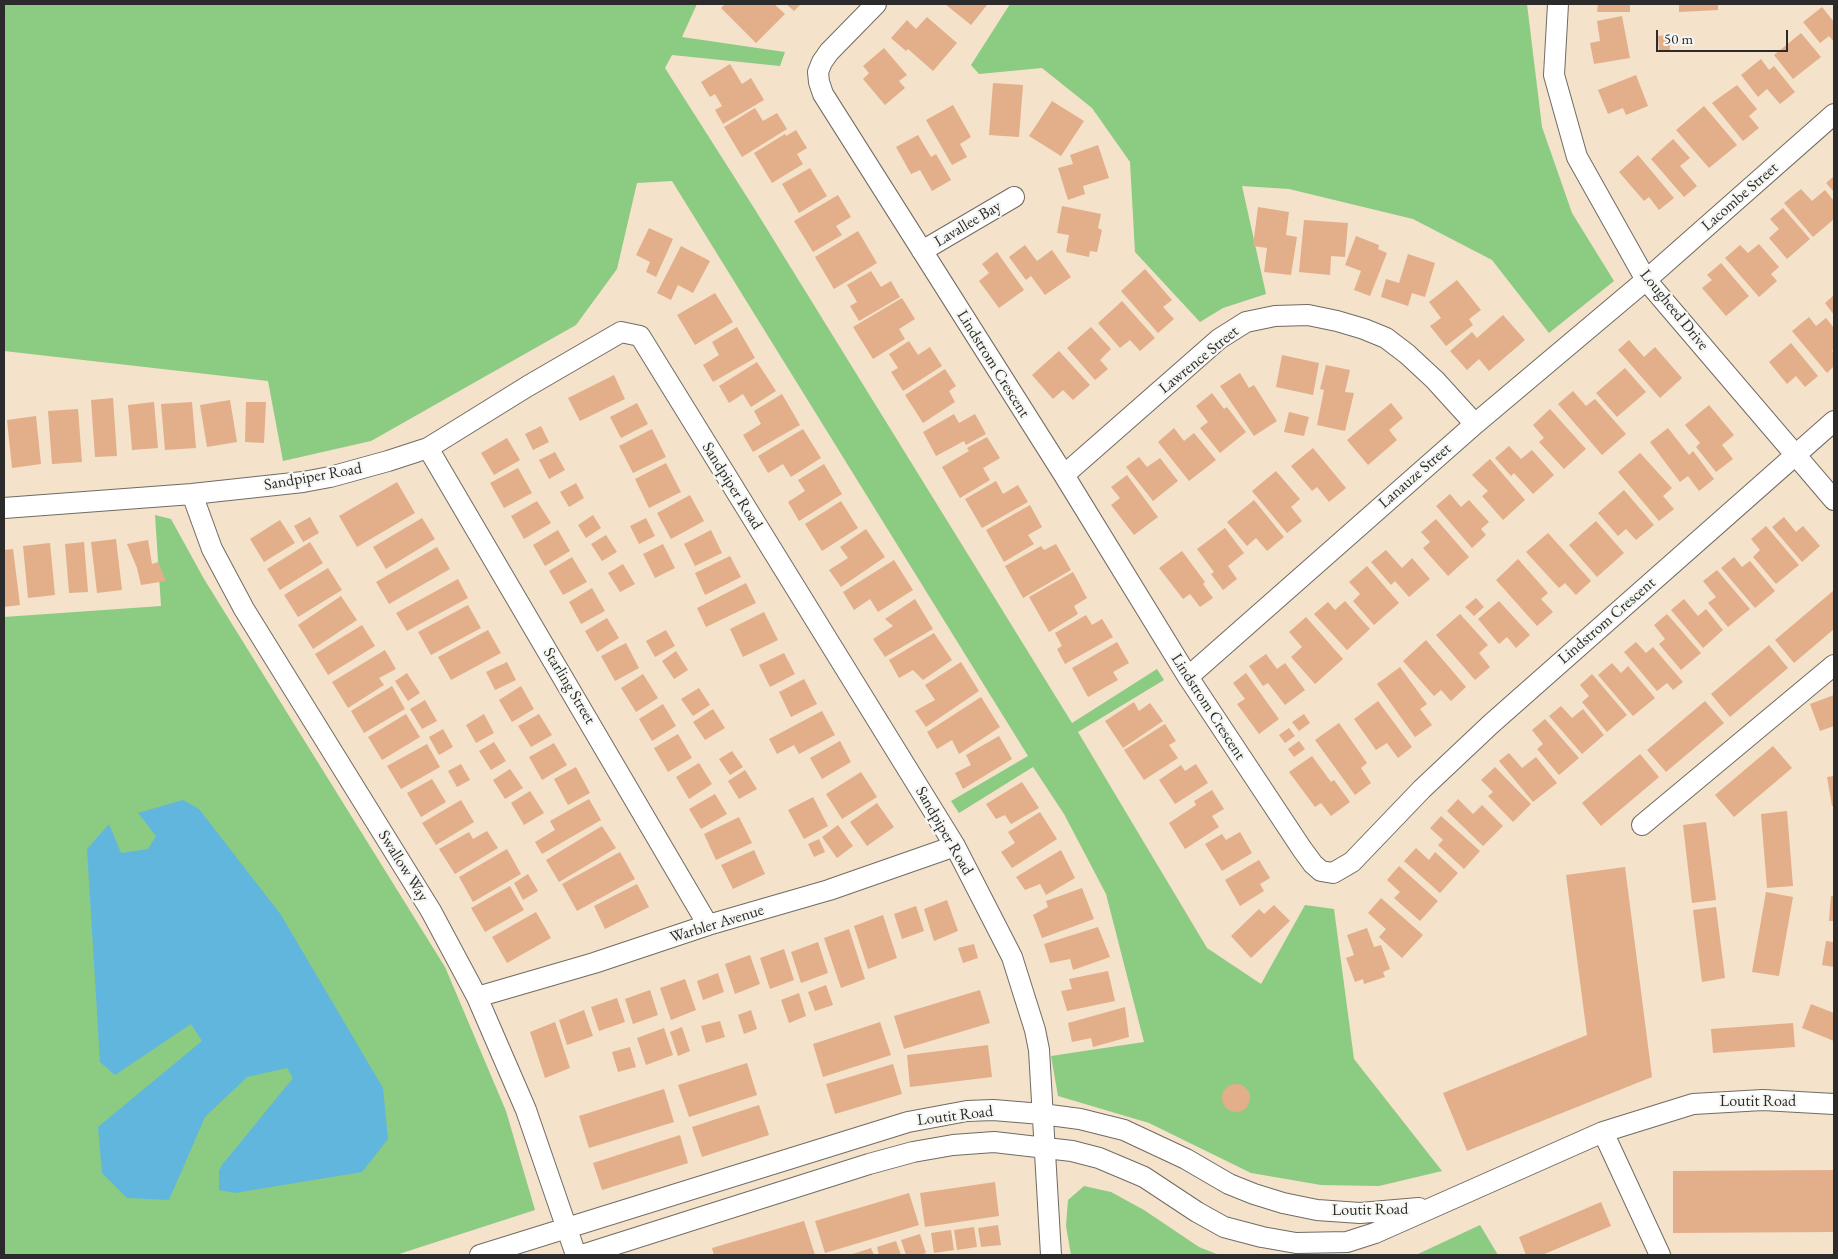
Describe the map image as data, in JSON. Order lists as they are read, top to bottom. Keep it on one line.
{"streets":{"street":["Lacombe Street","Lavallee Bay","Lougheed Drive","Lawrence Street","Lindstrom Crescent","Lanauze Street","Sandpiper Road","Starling Street","Swallow Way","Warbler Avenue","Loutit Road"]},"crossings":[["Lacombe Street","Lougheed Drive"],["Lacombe Street","Lanauze Street"],["Lavallee Bay","Lindstrom Crescent"],["Lougheed Drive","Lindstrom Crescent"],["Lougheed Drive","Lanauze Street"],["Lawrence Street","Lindstrom Crescent"],["Lawrence Street","Lanauze Street"],["Lindstrom Crescent","Lanauze Street"],["Sandpiper Road","Starling Street"],["Sandpiper Road","Swallow Way"],["Sandpiper Road","Warbler Avenue"],["Sandpiper Road","Loutit Road"],["Starling Street","Warbler Avenue"],["Swallow Way","Warbler Avenue"],["Swallow Way","Loutit Road"]],"scale_bar":"50 m"}
